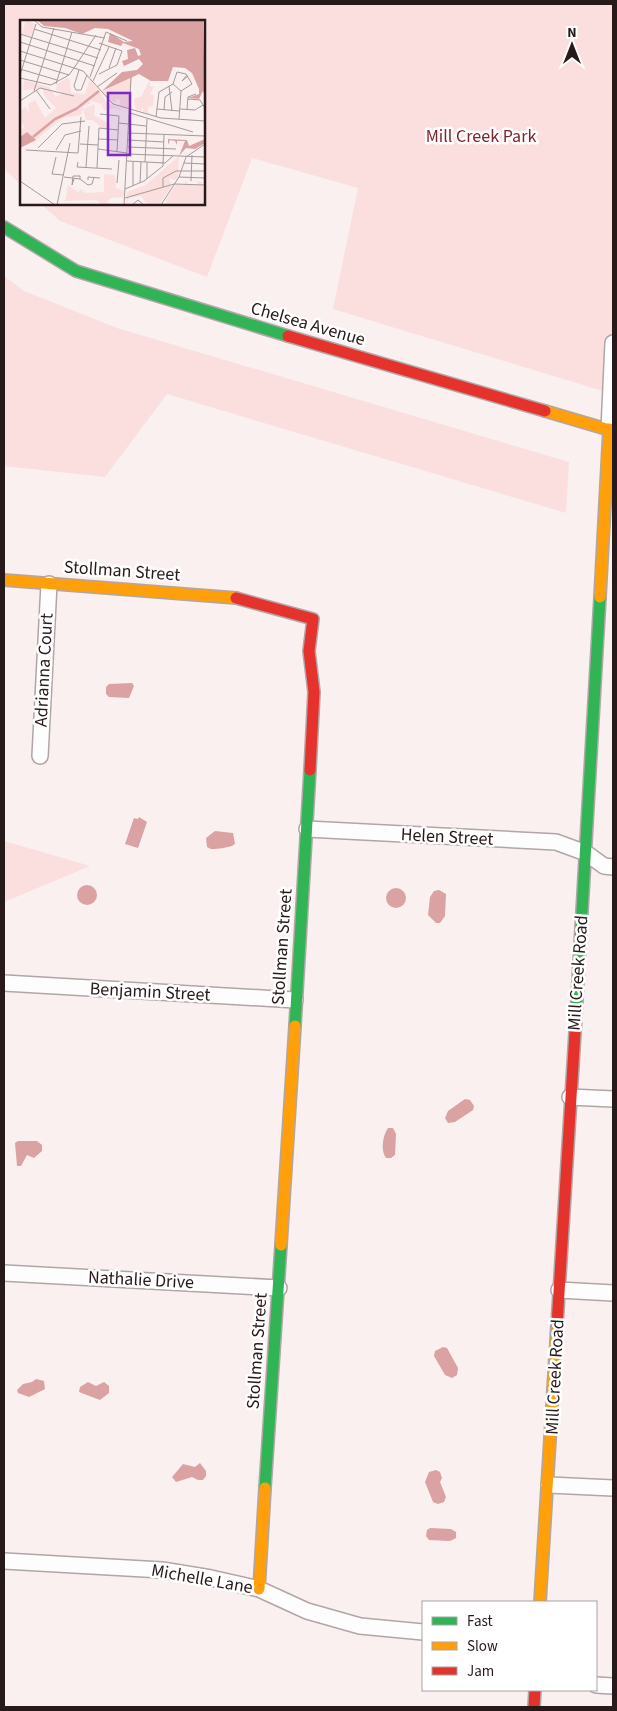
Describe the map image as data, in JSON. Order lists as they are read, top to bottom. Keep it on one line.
{"streets":{"street":["Chelsea Avenue","Stollman Street","Adrianna Court","Helen Street","Mill Creek Road","Benjamin Street","Nathalie Drive","Michelle Lane"]},"crossings":[["Chelsea Avenue","Mill Creek Road"],["Stollman Street","Adrianna Court"],["Stollman Street","Helen Street"],["Stollman Street","Benjamin Street"],["Stollman Street","Nathalie Drive"],["Stollman Street","Michelle Lane"],["Helen Street","Mill Creek Road"]],"parks":["Mill Creek Park"],"legend":["Fast","Slow","Jam"],"north":"top"}
